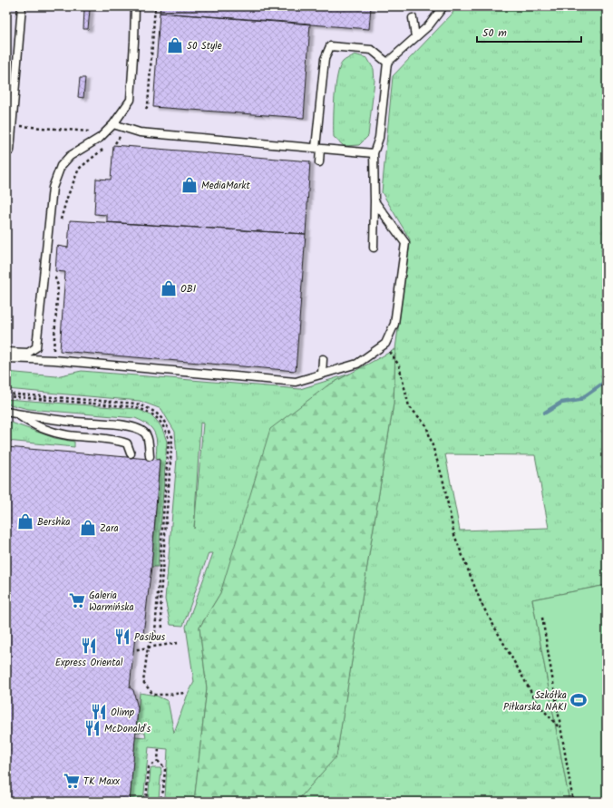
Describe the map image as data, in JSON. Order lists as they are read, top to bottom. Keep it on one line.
{"places":{"shop":["50 Style","MediaMarkt","OBI","Bershka","Zara"],"supermarket":["Galeria Warmińska","TK Maxx"],"restaurant":["Pasibus","Express Oriental","Olimp","McDonald's"],"sports":["Szkółka Piłkarska NAKI"]},"scale_bar":"50 m"}
